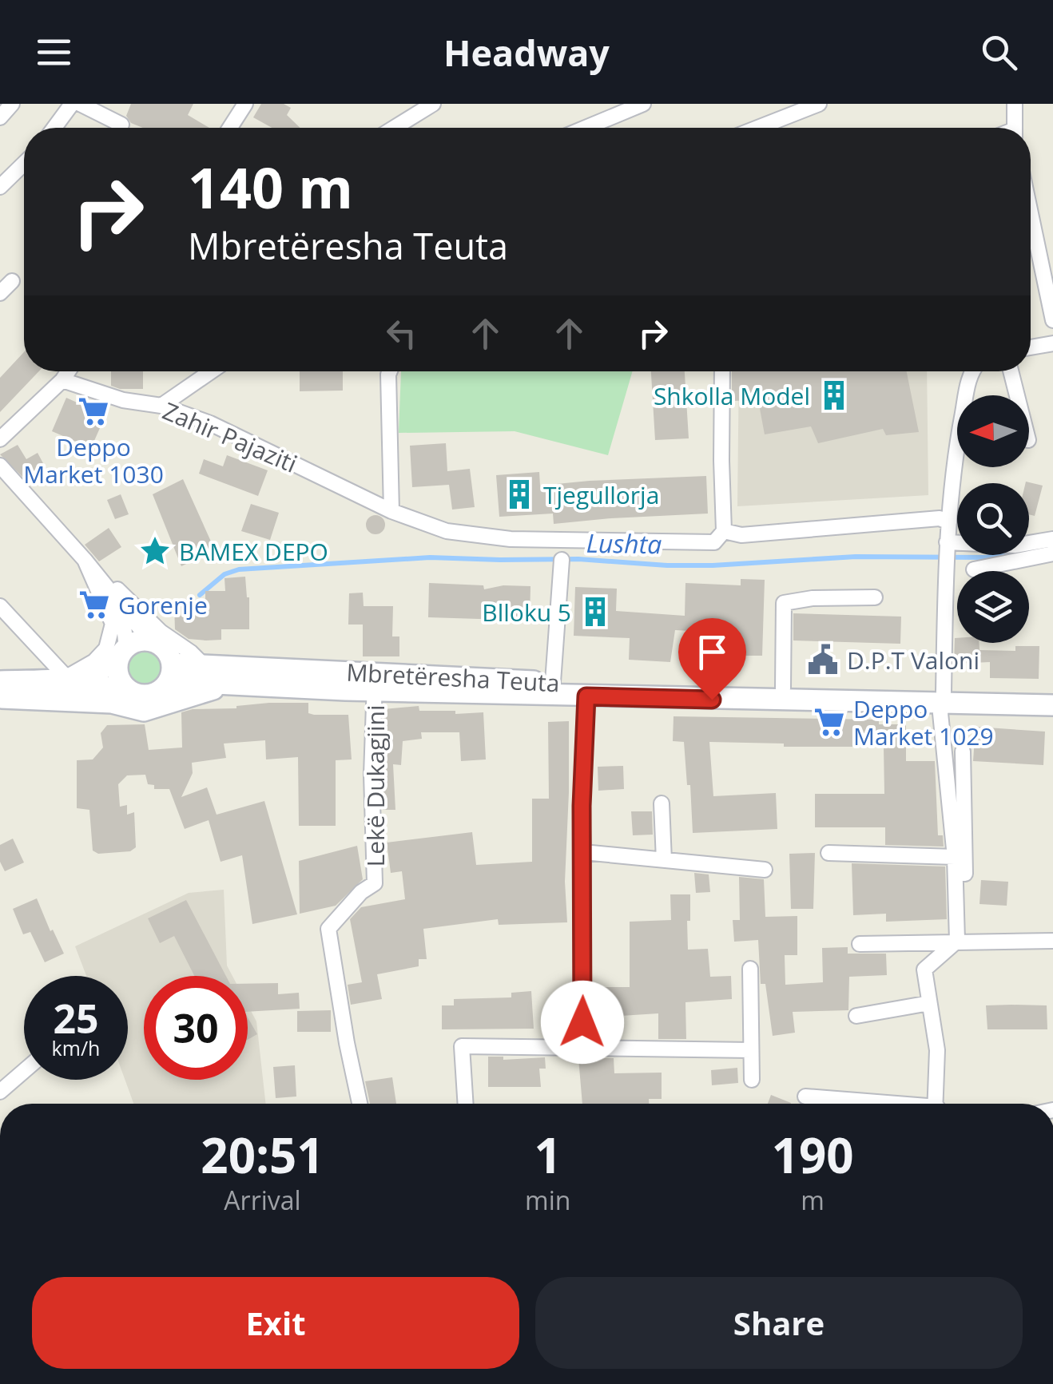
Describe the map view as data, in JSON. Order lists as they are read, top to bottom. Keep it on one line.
{"streets":{"main road":["Mbretëresha Teuta"],"street":["Zahir Pajaziti","Lekë Dukagjini"]},"crossings":[["Mbretëresha Teuta","Lekë Dukagjini"]],"water":["Lushta"],"places":{"building":["Shkolla Model","Tjegullorja","Blloku 5"],"supermarket":["Deppo Market 1030","Gorenje","Deppo Market 1029"],"place":["BAMEX DEPO"],"public building":["D.P.T Valoni"]},"north":"left","page":{"header":"Headway","turn":["140 m","Mbretëresha Teuta"],"speed":"25 km/h","limit":"30","eta":["20:51","Arrival","1","min","190","m"],"buttons":["Exit","Share"]}}
